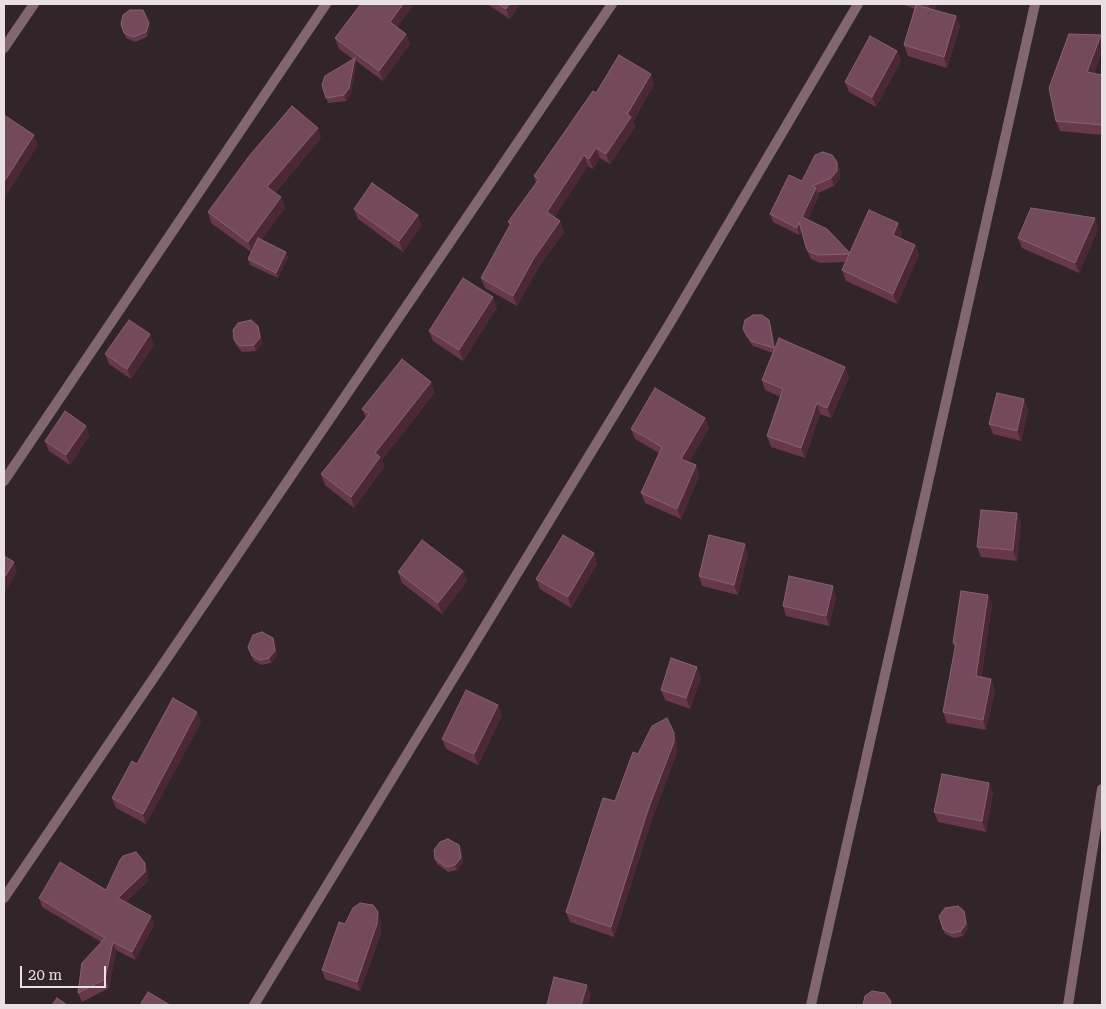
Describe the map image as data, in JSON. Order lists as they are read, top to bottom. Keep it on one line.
{"scale_bar":"20 m"}
